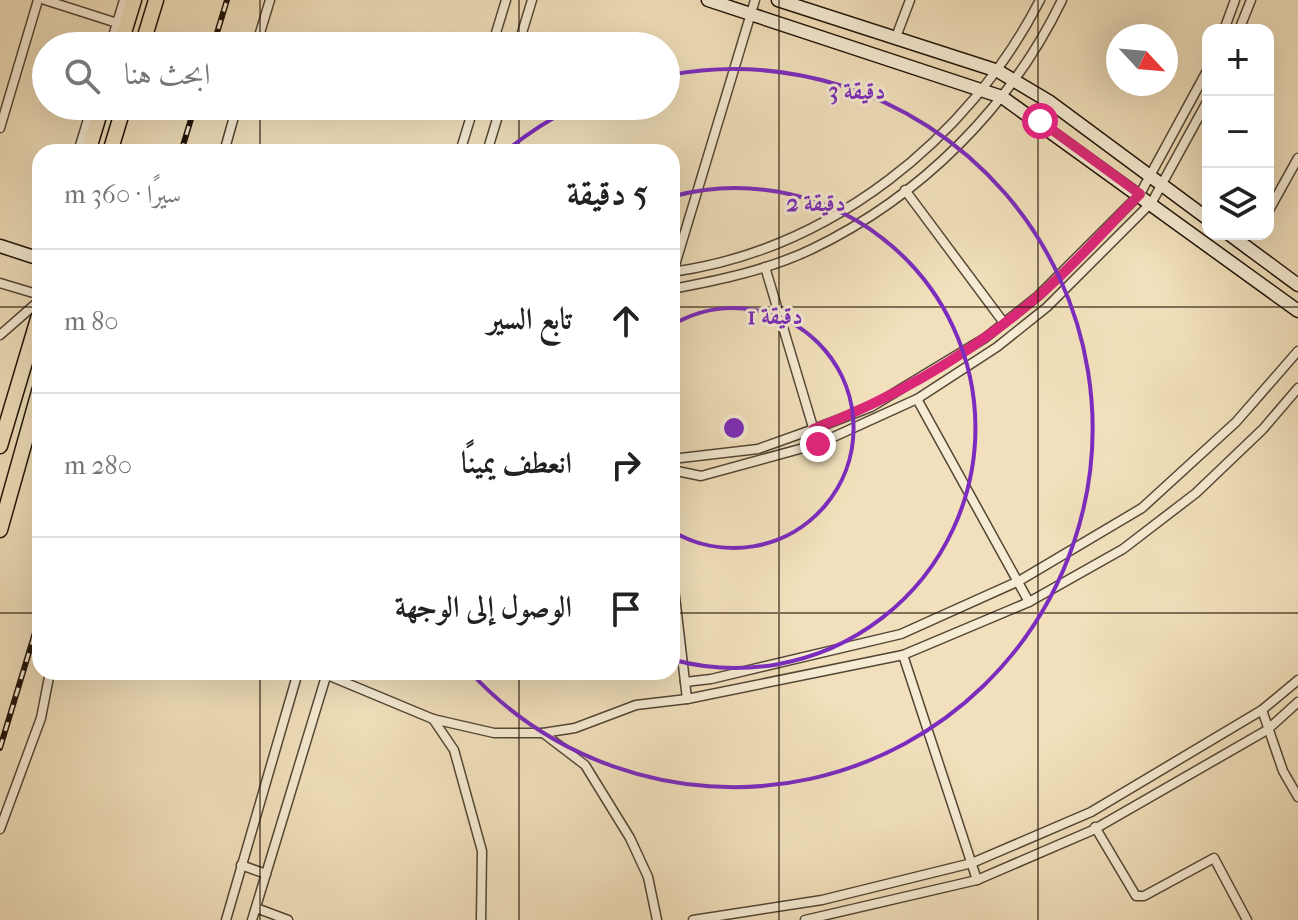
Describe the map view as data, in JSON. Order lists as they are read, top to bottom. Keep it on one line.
{"north":"bottom right","page":{"map_buttons":["+","−"],"search":"ابحث هنا","heading":["5 دقيقة","سيرًا · 360 m"],"list":[["تابع السير","80 m"],["انعطف يمينًا","280 m"],"الوصول إلى الوجهة"]},"rings":["3 دقيقة","2 دقيقة","1 دقيقة"]}
